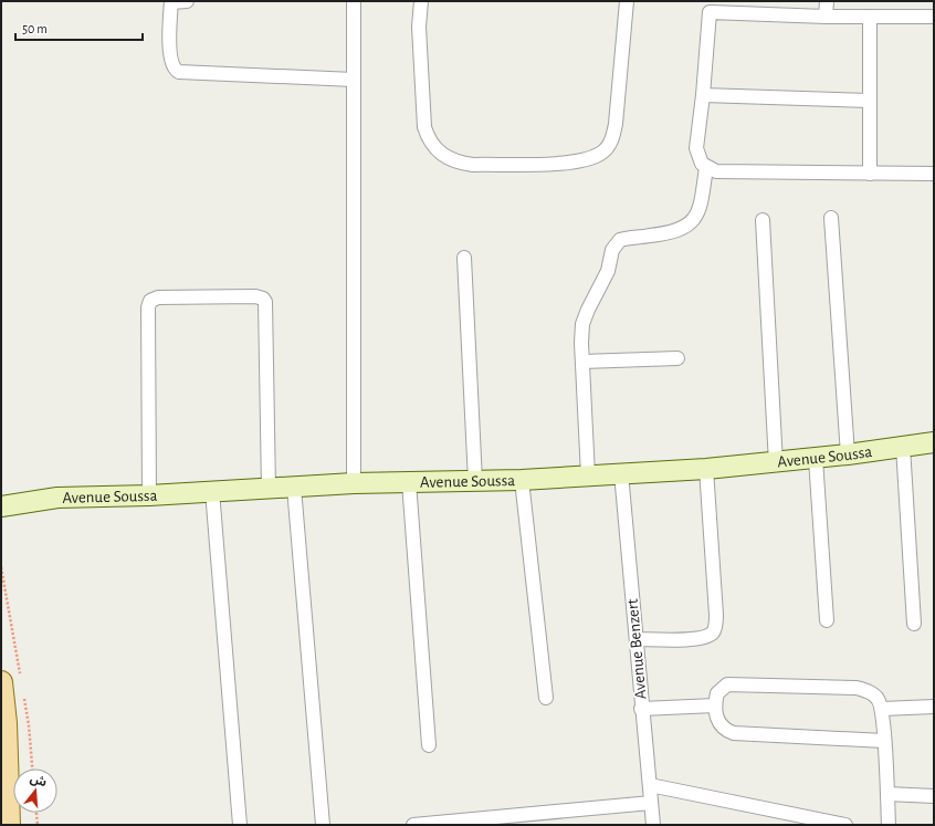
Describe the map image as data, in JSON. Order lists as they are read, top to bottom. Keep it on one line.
{"streets":{"street":["Avenue Soussa","Avenue Benzert"]},"crossings":[["Avenue Soussa","Avenue Benzert"]],"scale_bar":"50 m","north":"top"}
